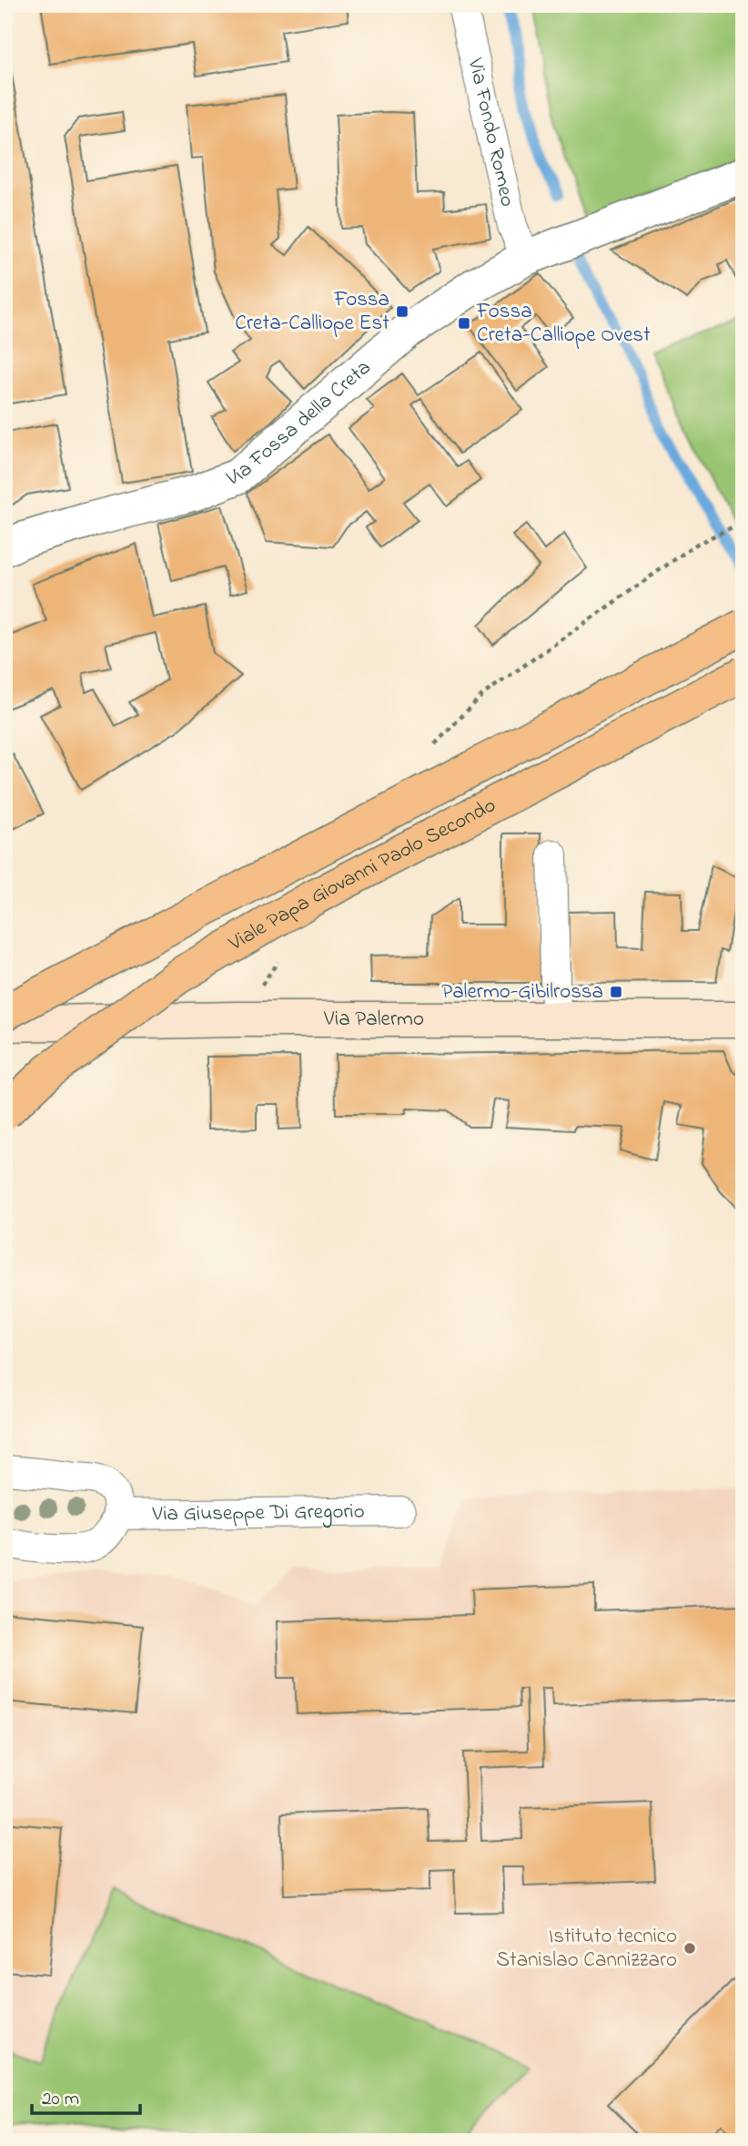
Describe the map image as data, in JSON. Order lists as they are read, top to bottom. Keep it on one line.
{"streets":{"main road":["Viale Papa Giovanni Paolo Secondo","Via Palermo"],"street":["Via Fondo Romeo","Via Fossa della Creta","Via Giuseppe Di Gregorio"]},"crossings":[["Via Fondo Romeo","Via Fossa della Creta"]],"places":{"transit":["Fossa Creta-Calliope Est","Fossa Creta-Calliope Ovest","Palermo-Gibilrossa"],"other":["Istituto tecnico Stanislao Cannizzaro"]},"scale_bar":"20 m"}
